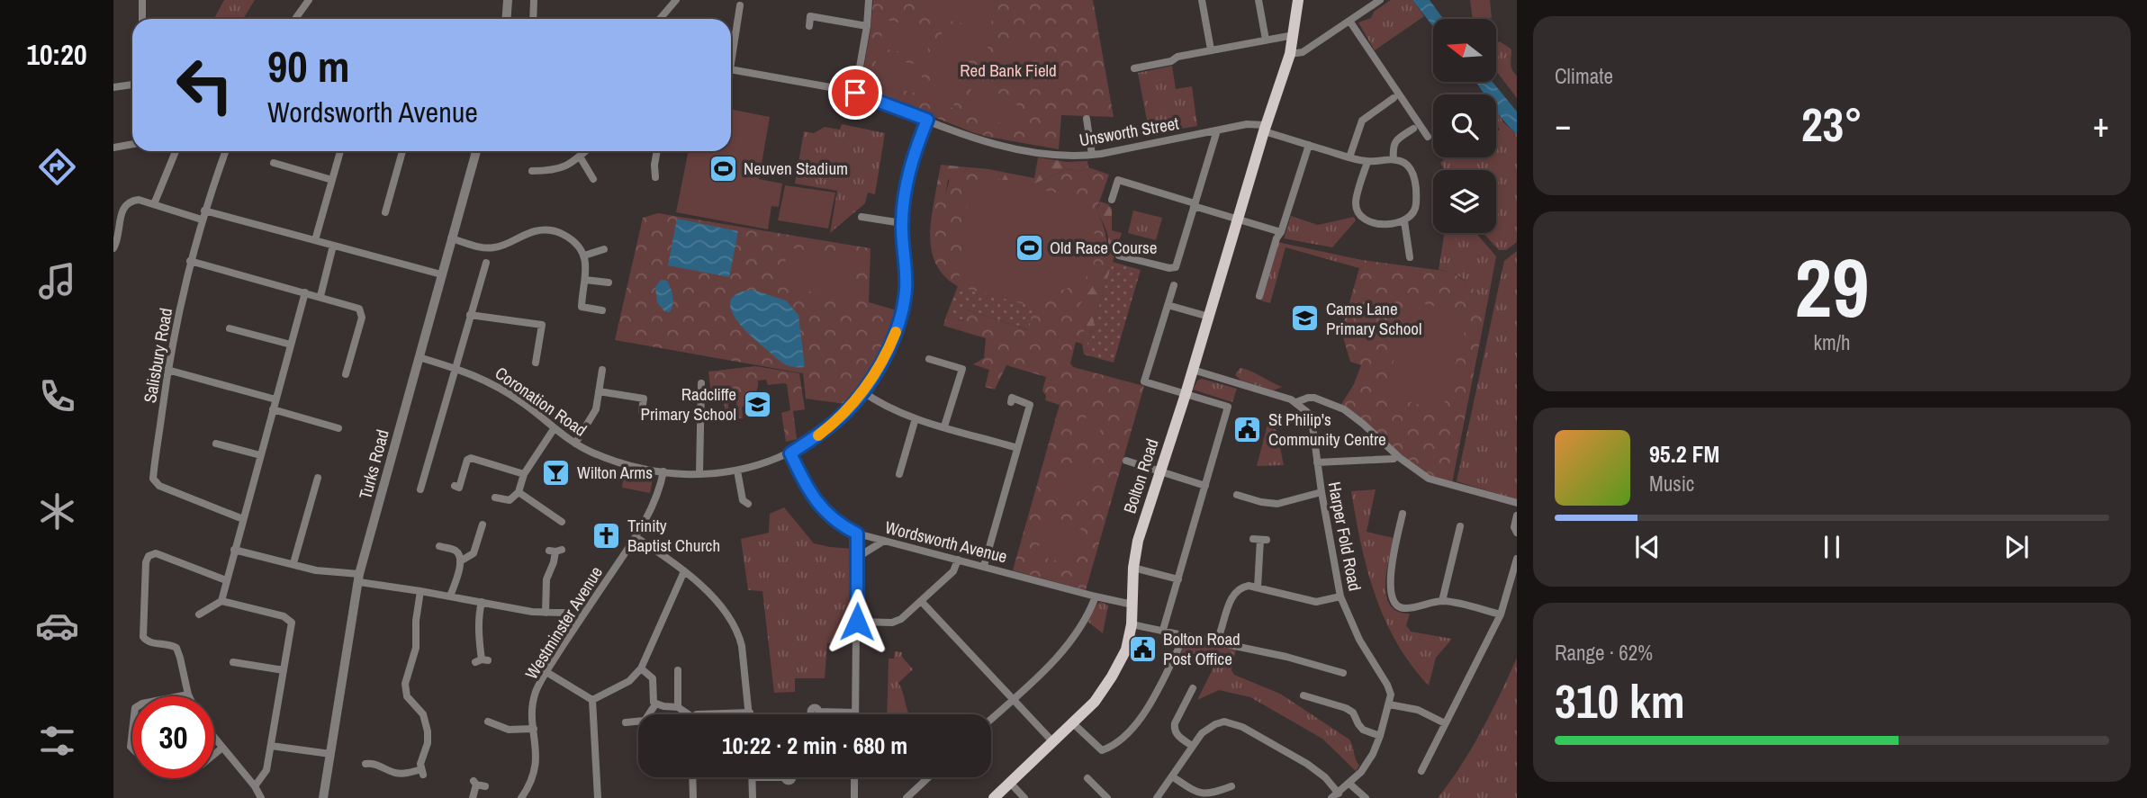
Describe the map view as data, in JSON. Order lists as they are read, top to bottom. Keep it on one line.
{"streets":{"main road":["Bolton Road"],"street":["Unsworth Street","Salisbury Road","Coronation Road","Turks Road","Harper Fold Road","Wordsworth Avenue","Westminster Avenue"]},"crossings":[["Unsworth Street","Coronation Road"],["Unsworth Street","Bolton Road"],["Coronation Road","Turks Road"],["Coronation Road","Wordsworth Avenue"],["Coronation Road","Westminster Avenue"],["Bolton Road","Wordsworth Avenue"]],"parks":["Red Bank Field"],"places":{"sports":["Neuven Stadium","Old Race Course"],"school or university":["Cams Lane Primary School","Radcliffe Primary School"],"public building":["St Philip's Community Centre","Bolton Road Post Office"],"bar":["Wilton Arms"],"church":["Trinity Baptist Church"]},"north":"left","page":{"tabs":"10:20","tile":["Climate",["29","km/h"],["Range · 62%","310 km"]],"turn":["90 m","Wordsworth Avenue"],"heat":["−","23°","+"],"song":["95.2 FM","Music"],"limit":"30","trip":"10:22 · 2 min · 680 m"}}
